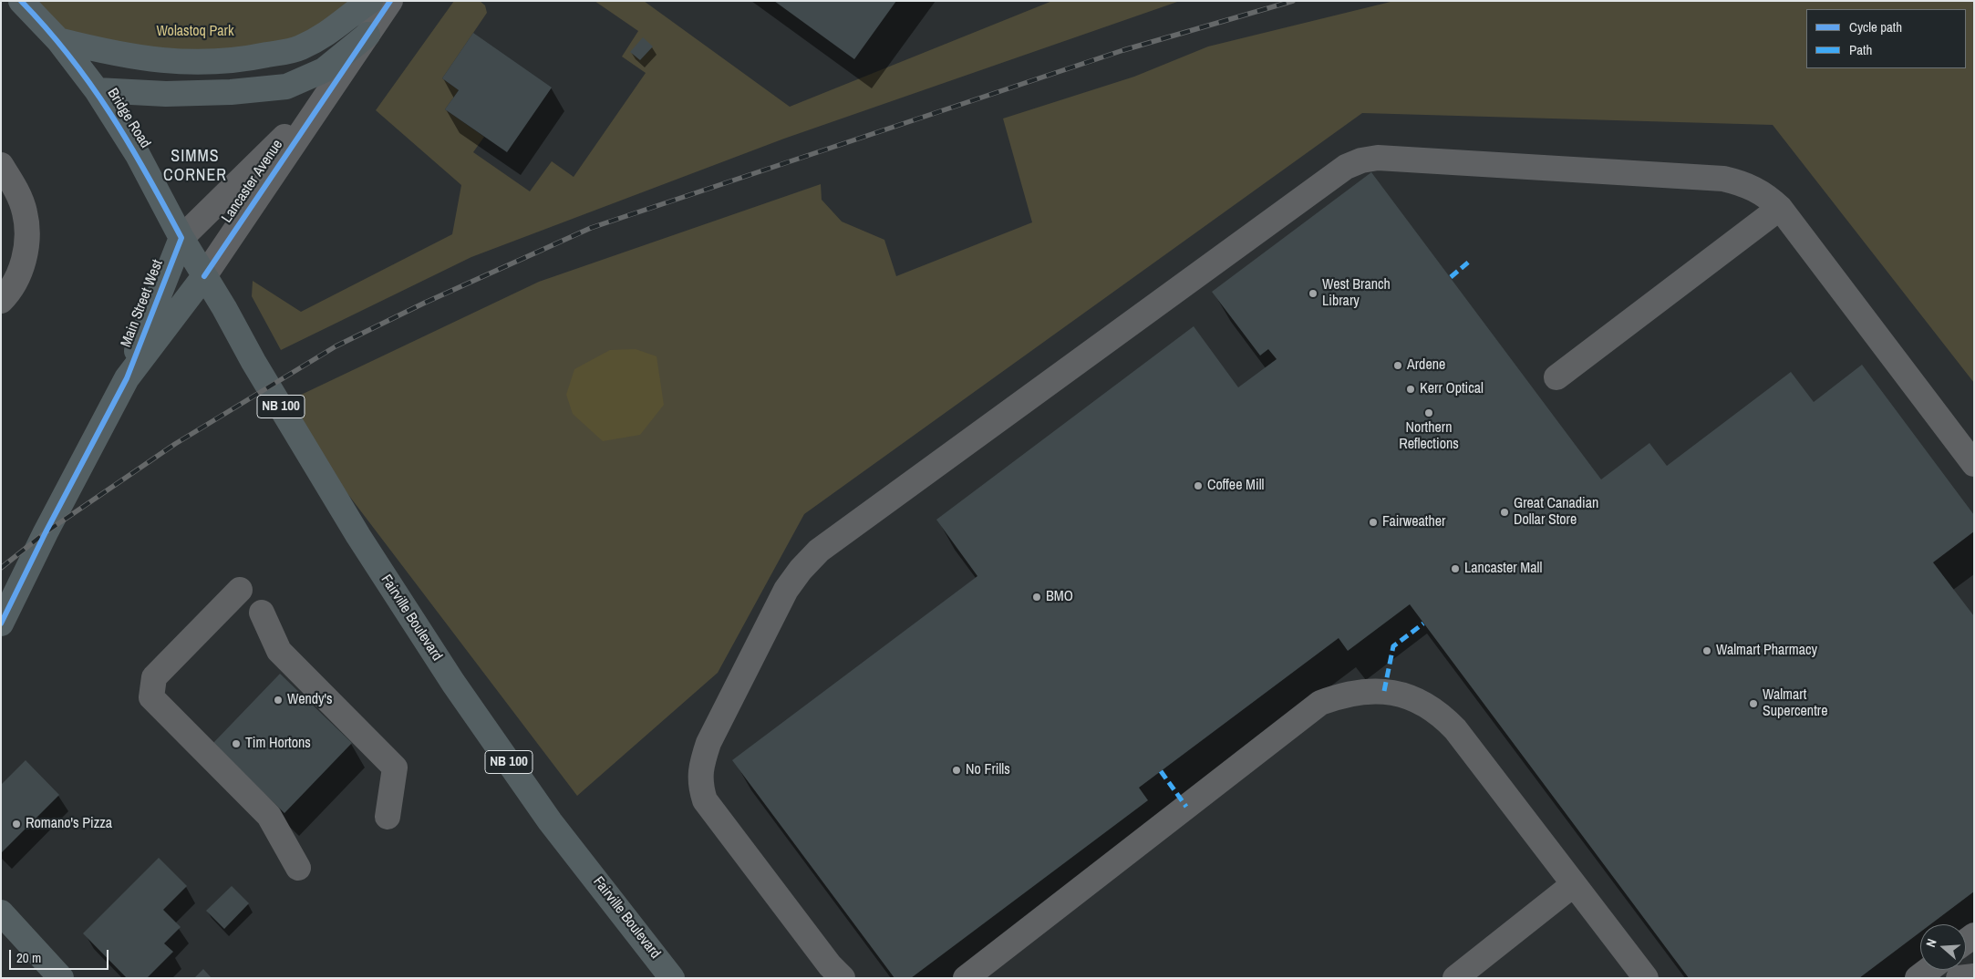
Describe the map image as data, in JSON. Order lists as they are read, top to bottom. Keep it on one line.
{"streets":{"main road":["Bridge Road","Main Street West","NB 100","Fairville Boulevard"],"street":["Lancaster Avenue"]},"crossings":[["Bridge Road","Lancaster Avenue"],["Bridge Road","Main Street West"],["Bridge Road","Fairville Boulevard"],["Lancaster Avenue","Main Street West"],["Lancaster Avenue","Fairville Boulevard"],["Main Street West","Fairville Boulevard"]],"districts":["SIMMS CORNER"],"parks":["Wolastoq Park"],"places":["West Branch Library","Ardene","Kerr Optical","Northern Reflections","Coffee Mill","Great Canadian Dollar Store","Fairweather","Lancaster Mall","BMO","Walmart Pharmacy","Wendy's","Walmart Supercentre","Tim Hortons","No Frills","Romano's Pizza"],"legend":["Cycle path","Path"],"scale_bar":"20 m","north":"left"}
